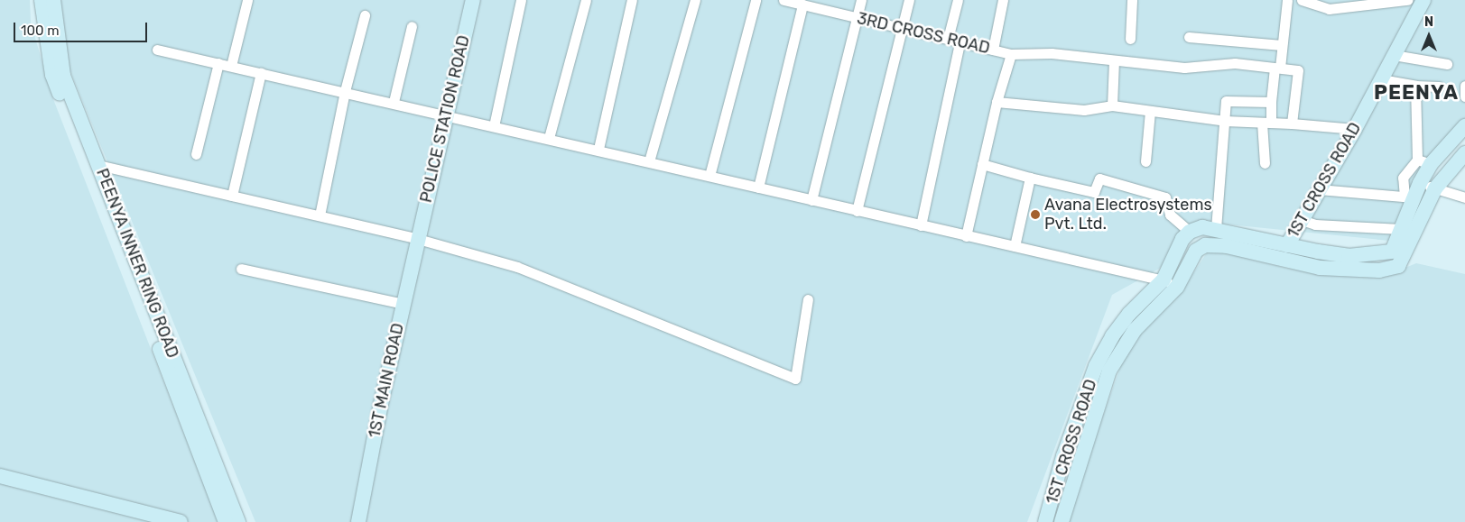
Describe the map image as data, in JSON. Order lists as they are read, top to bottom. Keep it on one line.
{"streets":{"street":["3RD CROSS ROAD","POLICE STATION ROAD","1ST CROSS ROAD","PEENYA INNER RING ROAD","1ST MAIN ROAD"]},"crossings":[["POLICE STATION ROAD","1ST MAIN ROAD"]],"districts":["PEENYA"],"places":["Avana Electrosystems Pvt. Ltd."],"scale_bar":"100 m","north":"top"}
